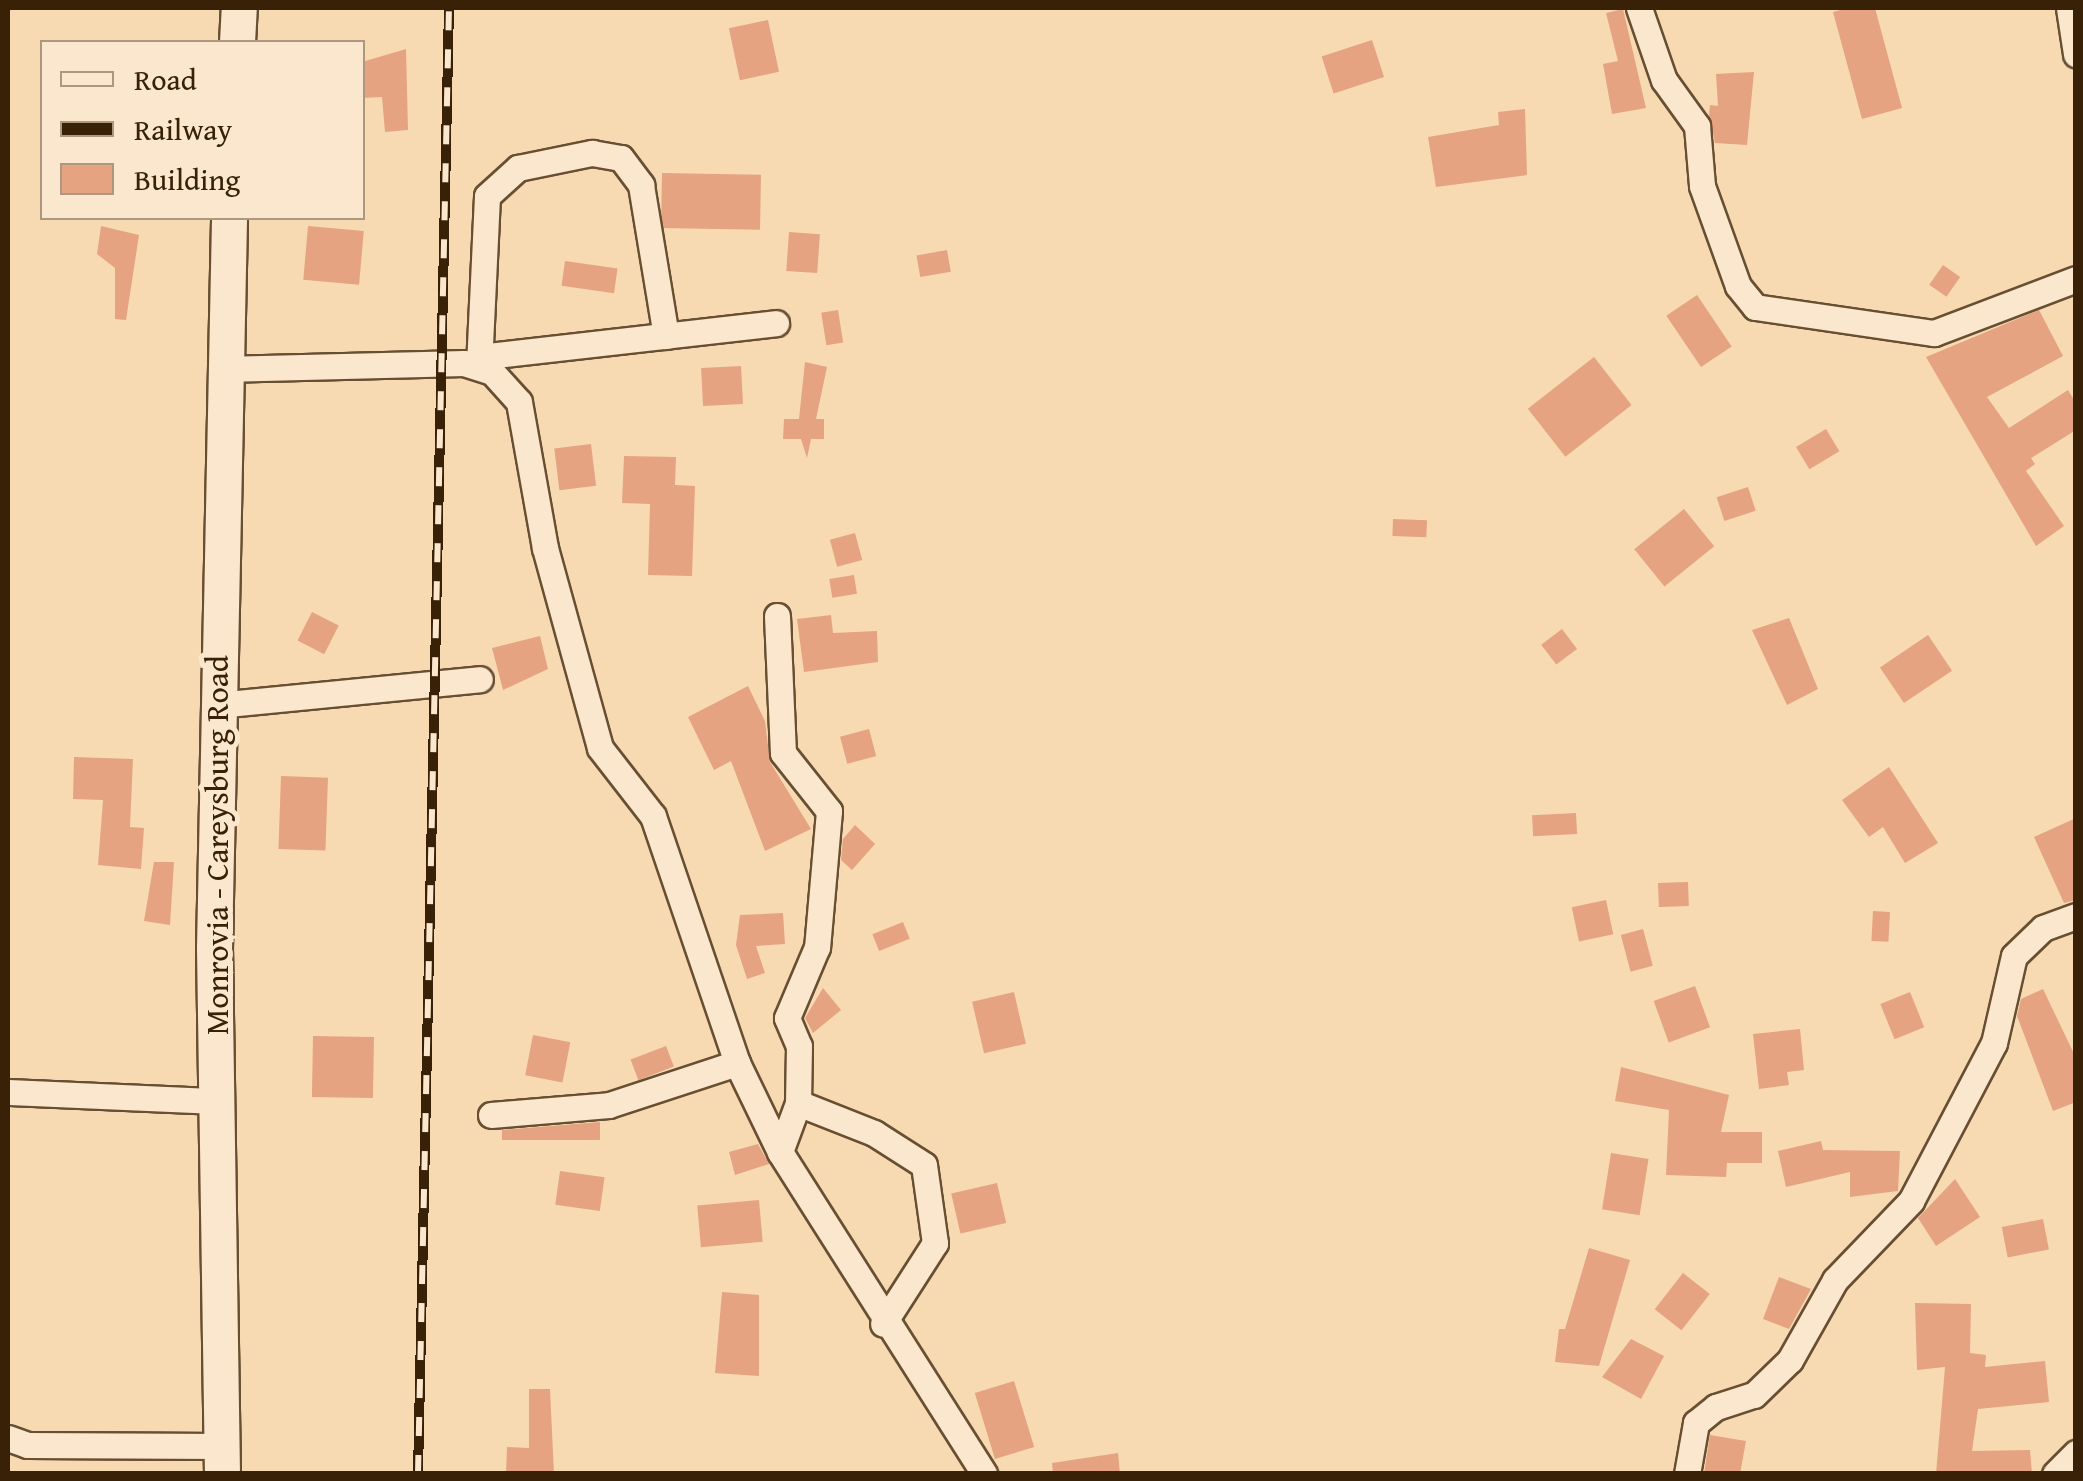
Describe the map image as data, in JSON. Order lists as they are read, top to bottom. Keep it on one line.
{"streets":{"main road":["Monrovia - Careysburg Road"]},"legend":["Road","Railway","Building"]}
